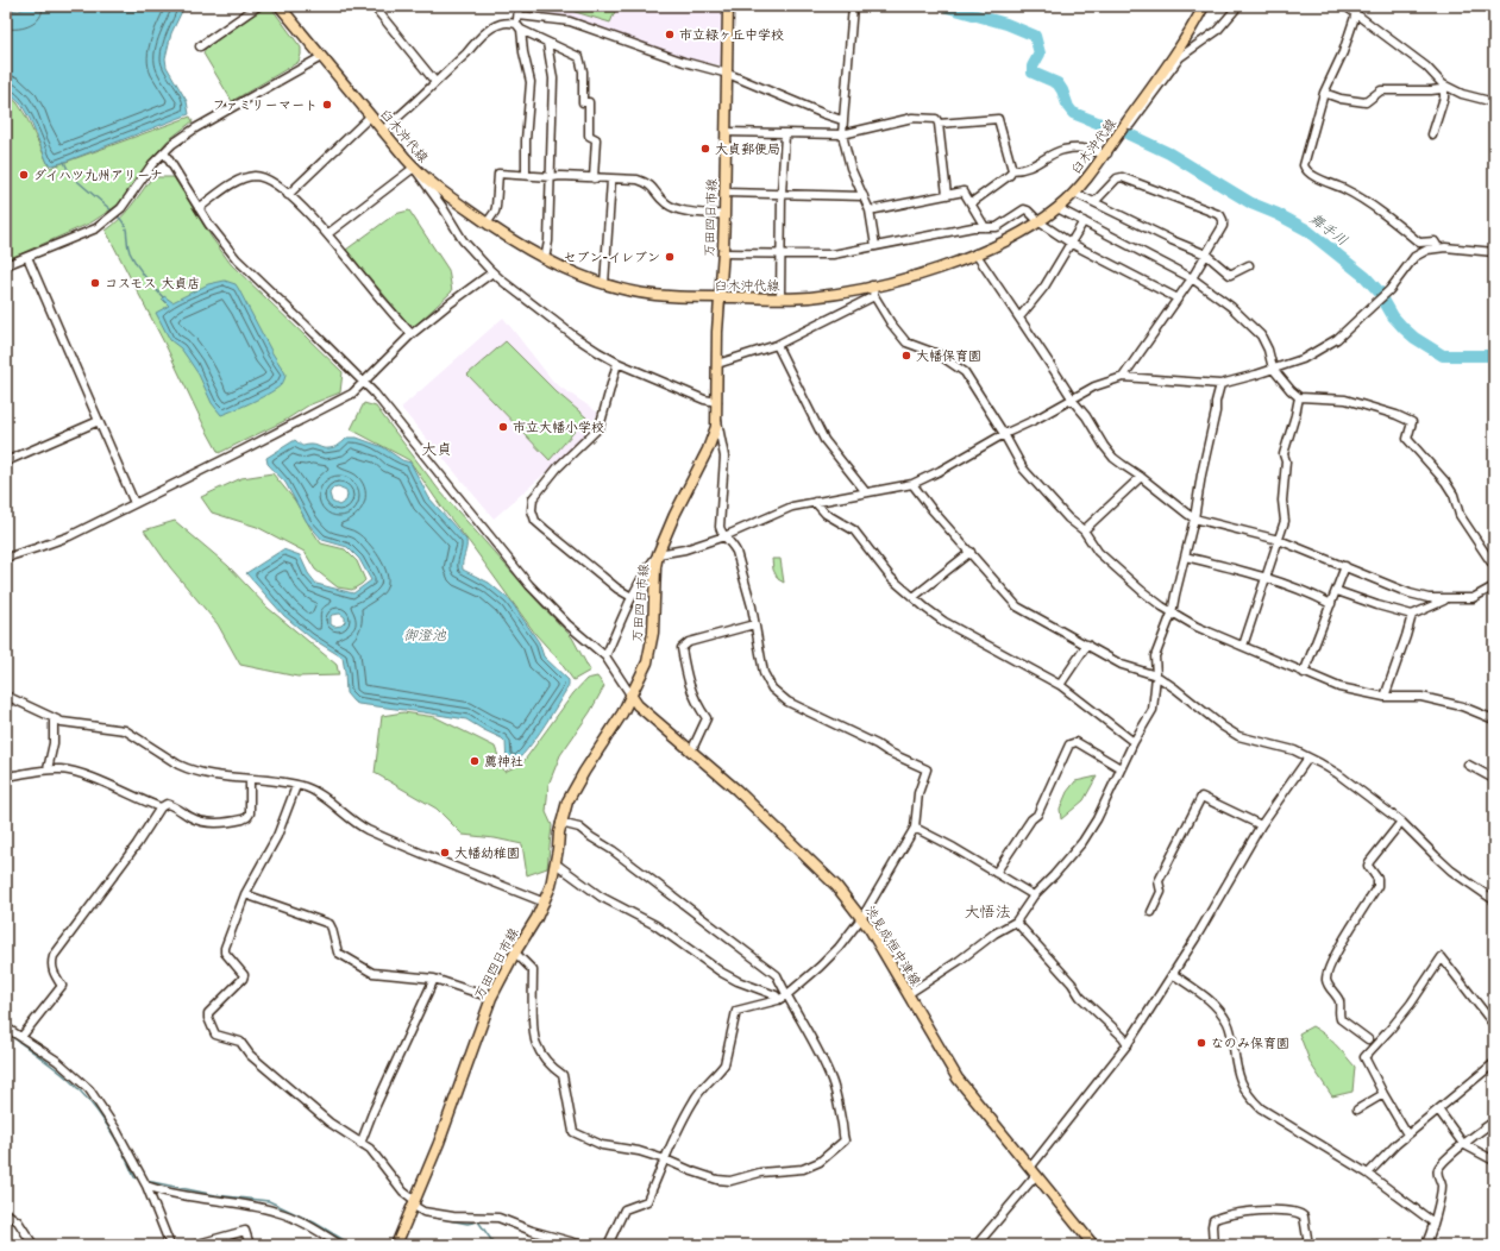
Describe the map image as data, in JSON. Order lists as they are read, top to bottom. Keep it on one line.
{"streets":{"main road":["臼木沖代線","万田四日市線","渋見成恒中津線"]},"crossings":[["臼木沖代線","万田四日市線"],["万田四日市線","渋見成恒中津線"]],"districts":["大貞","大悟法"],"water":["舞手川","御澄池"],"places":["市立緑ヶ丘中学校","ファミリーマート","大貞郵便局","ダイハツ九州アリーナ","セブン-イレブン","コスモス 大貞店","大幡保育園","市立大幡小学校","薦神社","大幡幼稚園","なのみ保育園"]}
